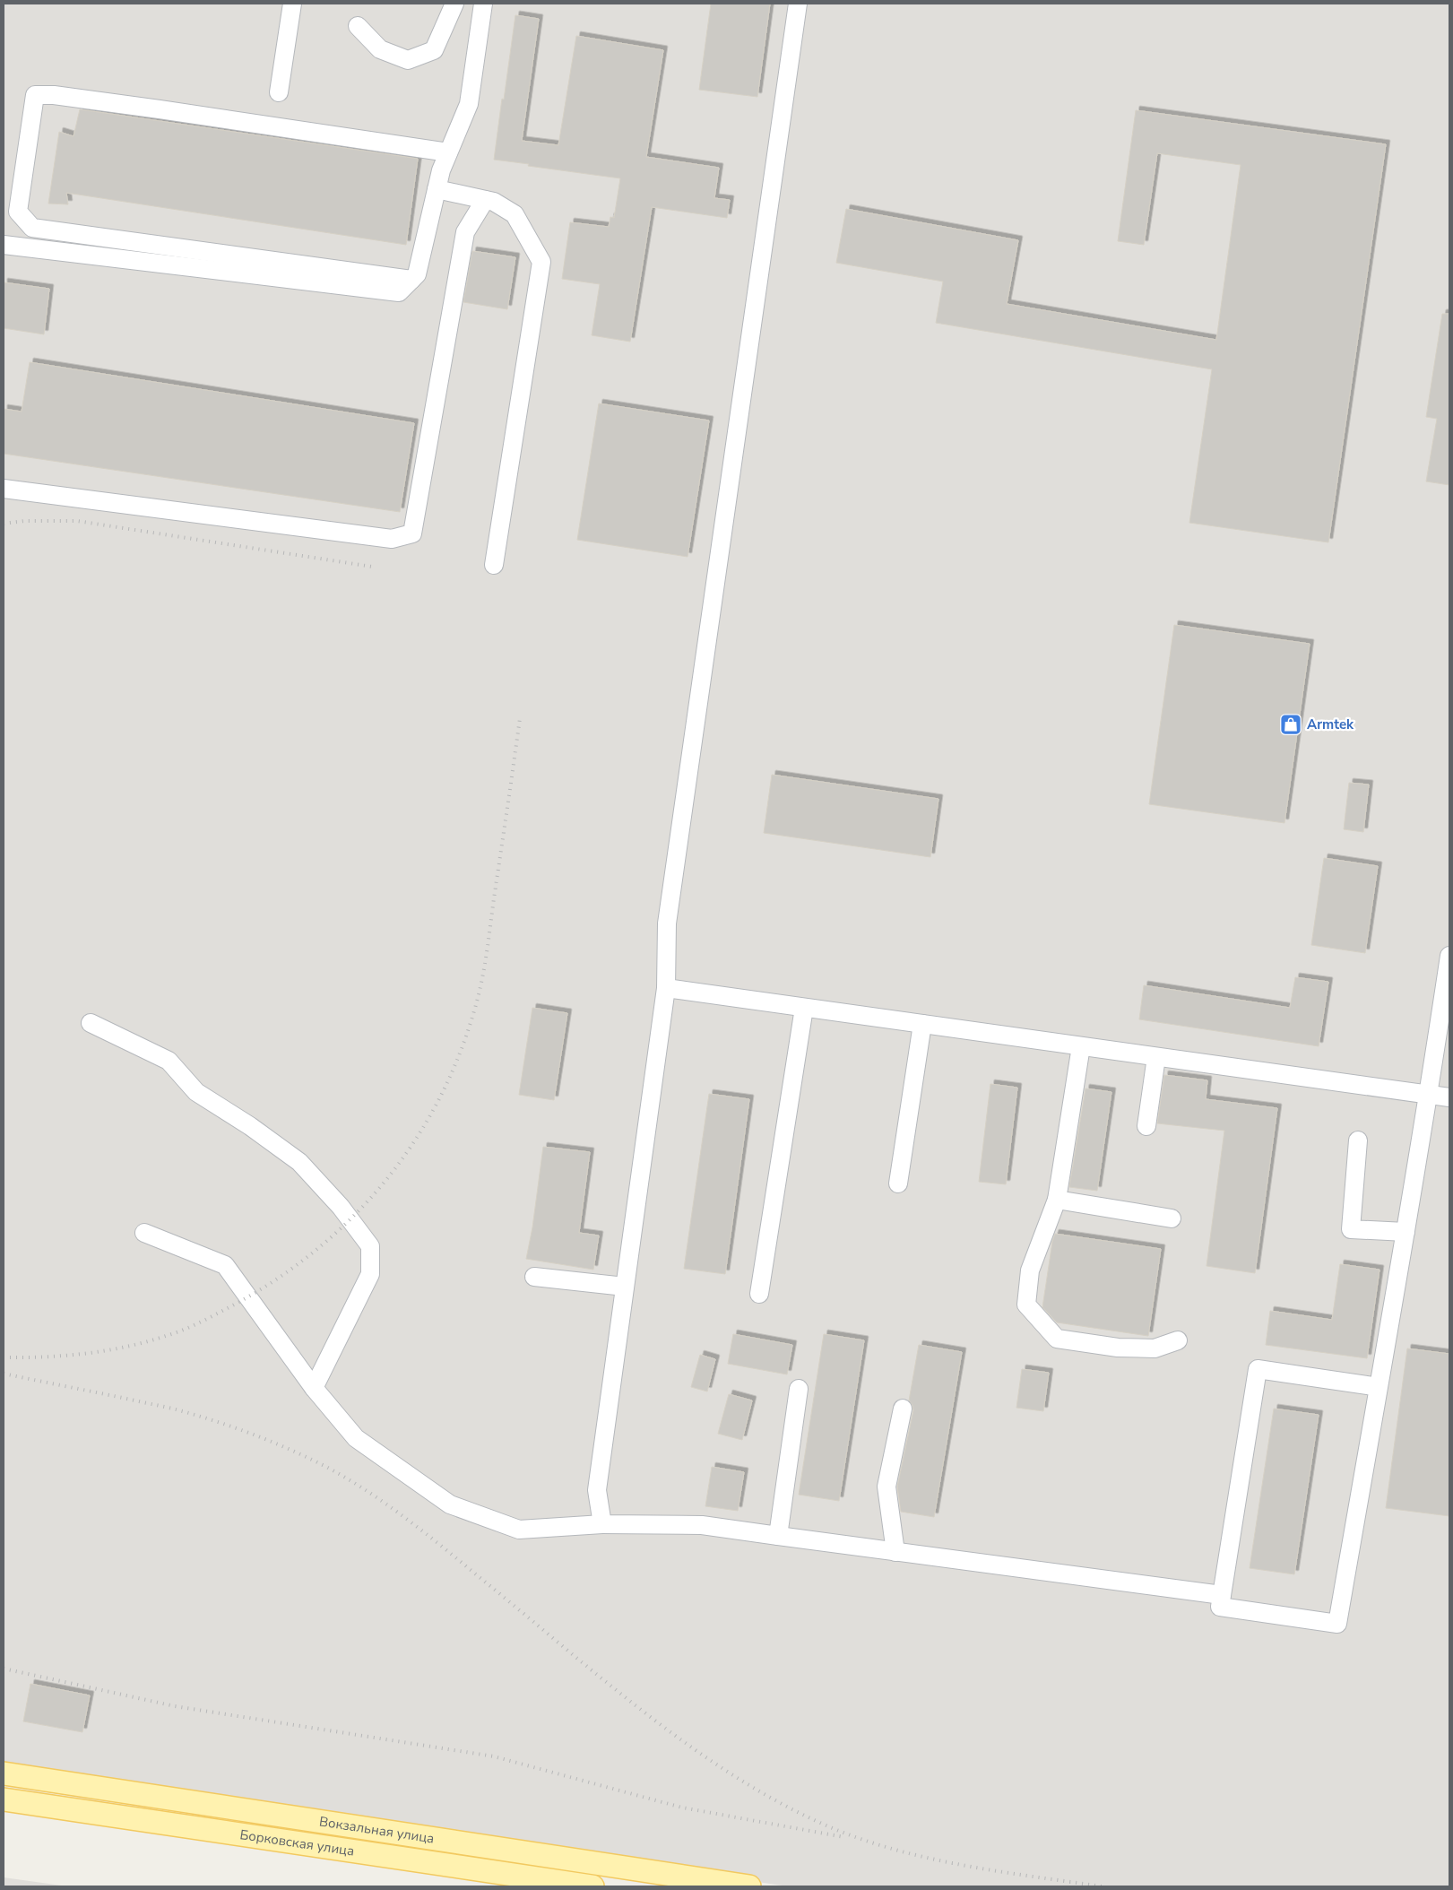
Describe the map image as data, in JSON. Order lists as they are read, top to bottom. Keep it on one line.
{"streets":{"main road":["Вокзальная улица","Борковская улица"]},"places":{"shop":["Armtek"]}}
